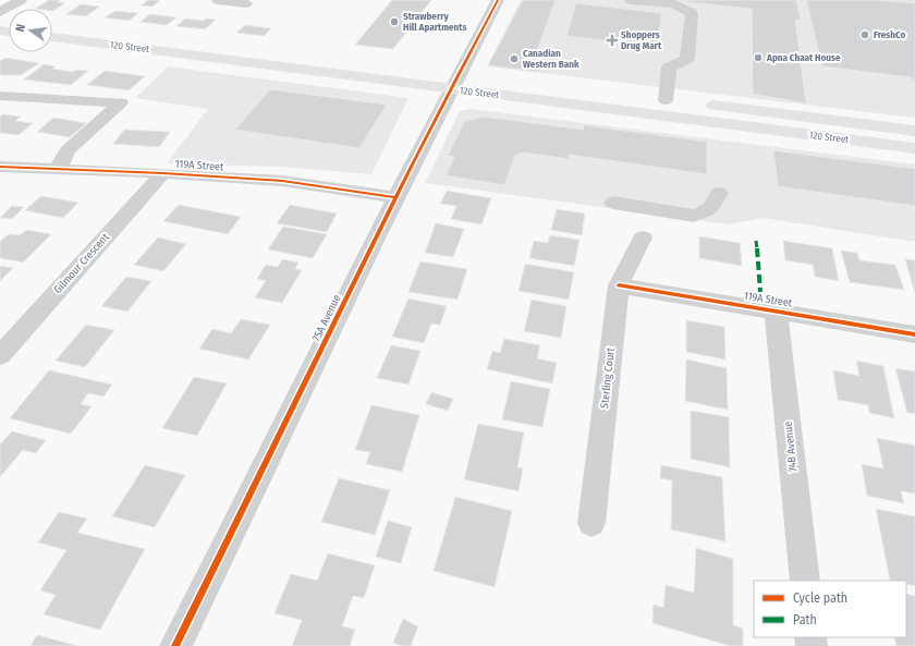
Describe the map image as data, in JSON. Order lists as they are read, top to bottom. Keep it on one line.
{"streets":{"main road":["120 Street"],"street":["119A Street","Gilmour Crescent","75A Avenue","Sterling Court","74B Avenue"]},"crossings":[["120 Street","75A Avenue"],["119A Street","Gilmour Crescent"],["119A Street","75A Avenue"],["119A Street","Sterling Court"],["119A Street","74B Avenue"]],"places":{"other":["Strawberry Hill Apartments","FreshCo","Apna Chaat House","Canadian Western Bank"],"health":["Shoppers Drug Mart"]},"legend":["Cycle path","Path"],"north":"left"}
